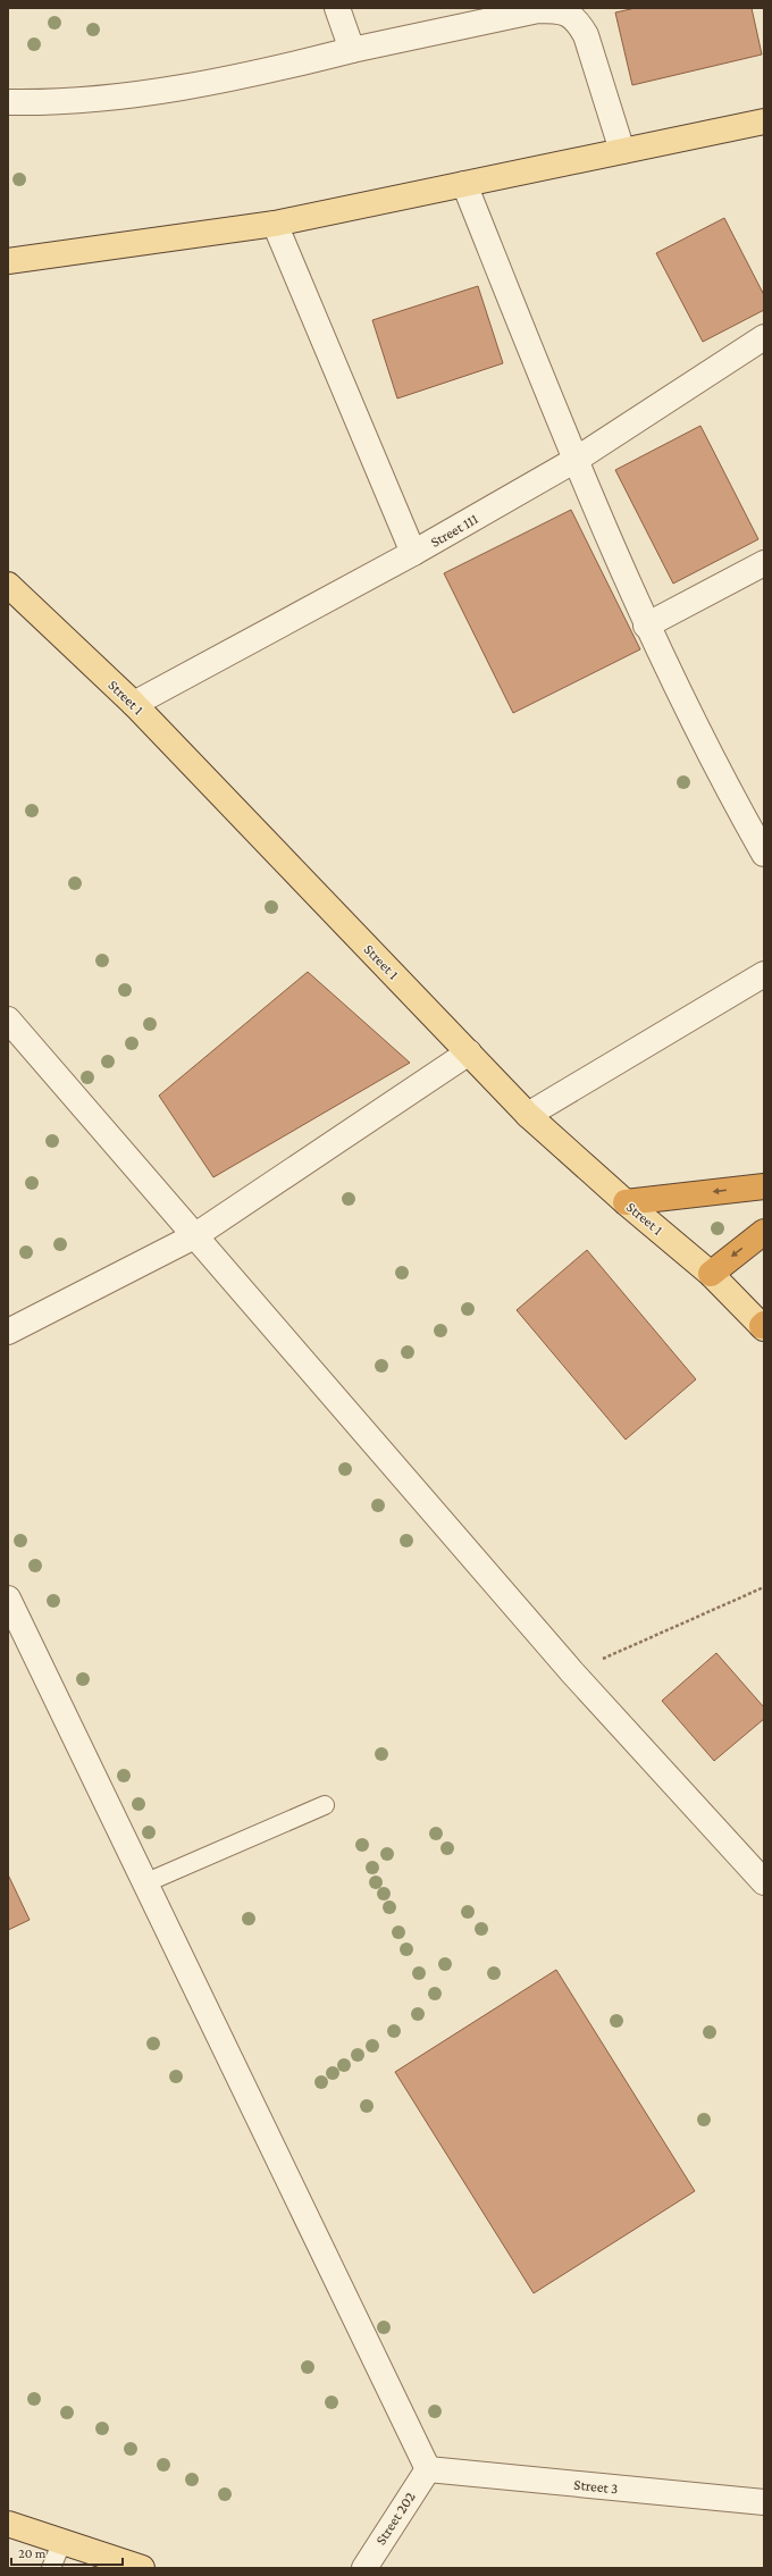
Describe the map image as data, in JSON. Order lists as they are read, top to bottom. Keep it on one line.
{"streets":{"main road":["Street 1"],"street":["Street 111","Street 3","Street 202"]},"crossings":[["Street 111","Street 1"],["Street 3","Street 202"]],"scale_bar":"20 m"}
